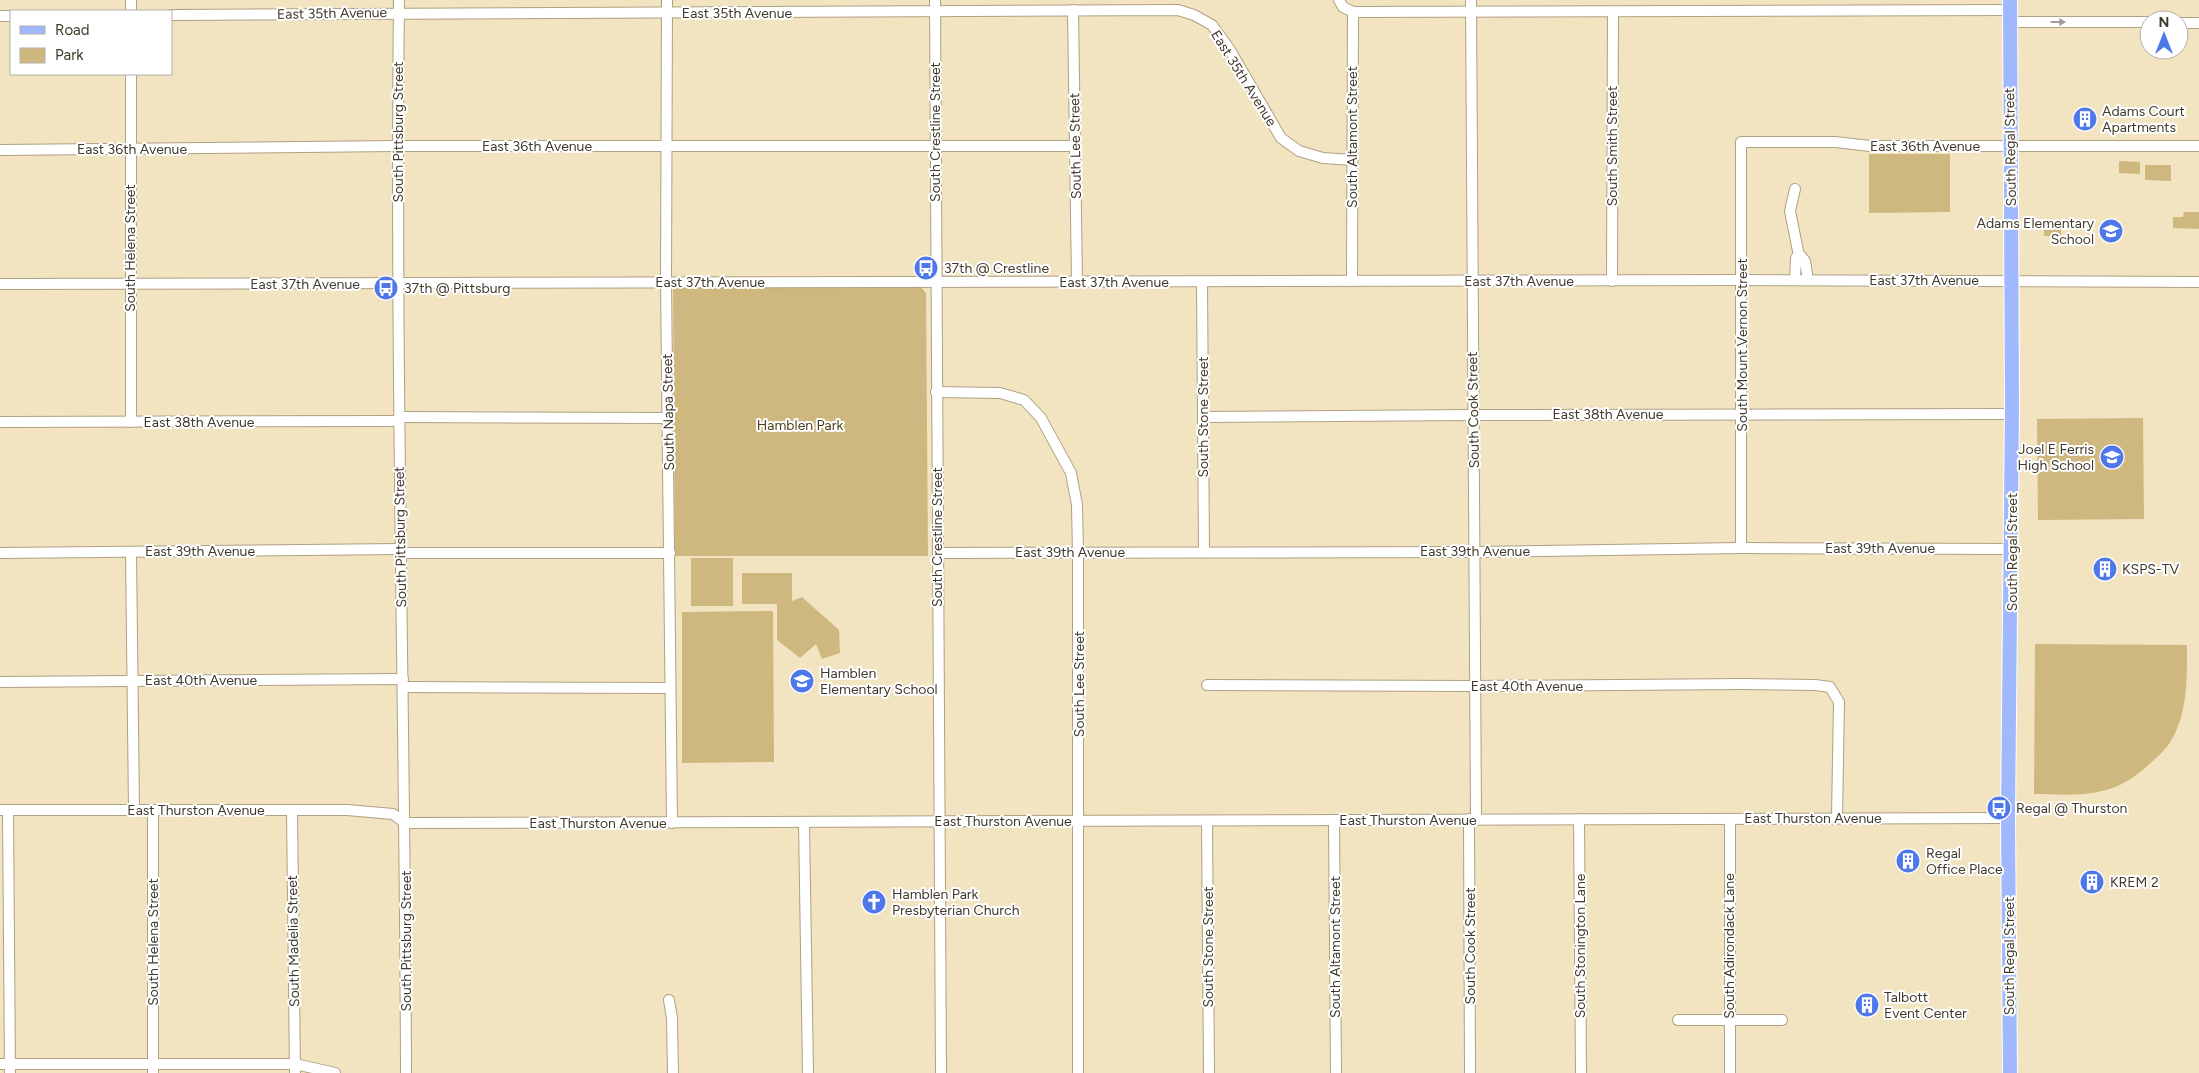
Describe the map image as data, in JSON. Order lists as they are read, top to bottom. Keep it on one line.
{"streets":{"main road":["South Regal Street"],"street":["East 35th Avenue","South Pittsburg Street","South Crestline Street","South Altamont Street","East 36th Avenue","South Lee Street","South Smith Street","South Helena Street","East 37th Avenue","South Mount Vernon Street","South Cook Street","South Napa Street","East 38th Avenue","South Stone Street","East 39th Avenue","East 40th Avenue","East Thurston Avenue","South Madelia Street","South Stonington Lane","South Adirondack Lane"]},"crossings":[["East 35th Avenue","South Pittsburg Street"],["East 35th Avenue","South Crestline Street"],["East 35th Avenue","South Altamont Street"],["East 35th Avenue","South Lee Street"],["East 35th Avenue","South Napa Street"],["South Pittsburg Street","East 36th Avenue"],["South Pittsburg Street","East 37th Avenue"],["South Pittsburg Street","East 38th Avenue"],["South Pittsburg Street","East 39th Avenue"],["South Pittsburg Street","East 40th Avenue"],["South Pittsburg Street","East Thurston Avenue"],["South Crestline Street","East 36th Avenue"],["South Crestline Street","South Lee Street"],["South Crestline Street","East 37th Avenue"],["South Crestline Street","East 39th Avenue"],["South Crestline Street","East Thurston Avenue"],["South Altamont Street","East 37th Avenue"],["South Altamont Street","East Thurston Avenue"],["East 36th Avenue","South Lee Street"],["East 36th Avenue","South Regal Street"],["East 36th Avenue","South Helena Street"],["East 36th Avenue","South Mount Vernon Street"],["East 36th Avenue","South Napa Street"],["South Lee Street","East 37th Avenue"],["South Lee Street","East 39th Avenue"],["South Lee Street","East Thurston Avenue"],["South Smith Street","East 37th Avenue"],["South Regal Street","East 37th Avenue"],["South Regal Street","East 38th Avenue"],["South Regal Street","East 39th Avenue"],["South Regal Street","East Thurston Avenue"],["South Helena Street","East 37th Avenue"],["South Helena Street","East 38th Avenue"],["South Helena Street","East Thurston Avenue"],["East 37th Avenue","South Mount Vernon Street"],["East 37th Avenue","South Cook Street"],["East 37th Avenue","South Napa Street"],["East 37th Avenue","South Stone Street"],["South Mount Vernon Street","East 38th Avenue"],["South Mount Vernon Street","East 39th Avenue"],["South Cook Street","East 38th Avenue"],["South Cook Street","East 39th Avenue"],["South Cook Street","East 40th Avenue"],["South Cook Street","East Thurston Avenue"],["South Napa Street","East 38th Avenue"],["South Napa Street","East 39th Avenue"],["South Napa Street","East 40th Avenue"],["South Napa Street","East Thurston Avenue"],["East 38th Avenue","South Stone Street"],["South Stone Street","East 39th Avenue"],["South Stone Street","East Thurston Avenue"],["East 40th Avenue","East Thurston Avenue"],["East Thurston Avenue","South Madelia Street"],["East Thurston Avenue","South Stonington Lane"],["East Thurston Avenue","South Adirondack Lane"]],"parks":["Hamblen Park"],"places":{"building":["Adams Court Apartments","KSPS-TV","Regal Office Place","KREM 2","Talbott Event Center"],"school or university":["Adams Elementary School","Joel E Ferris High School","Hamblen Elementary School"],"bus stop":["37th @ Crestline","37th @ Pittsburg","Regal @ Thurston"],"church":["Hamblen Park Presbyterian Church"]},"legend":["Road","Park"],"north":"top"}
